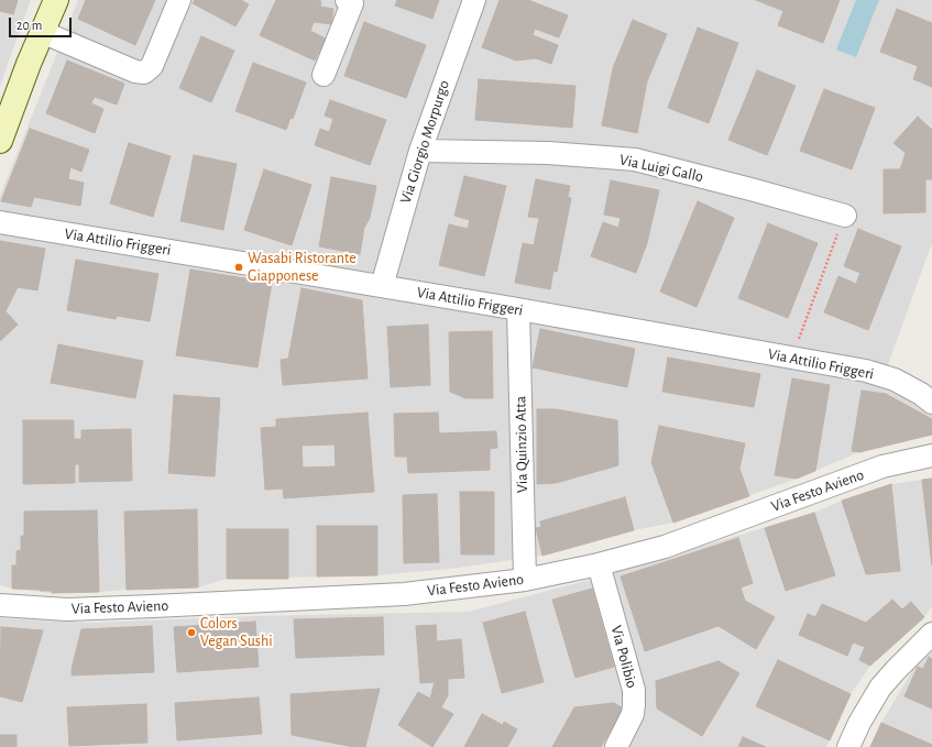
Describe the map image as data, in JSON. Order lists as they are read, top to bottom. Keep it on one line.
{"streets":{"street":["Via Giorgio Morpurgo","Via Luigi Gallo","Via Attilio Friggeri","Via Quinzio Atta","Via Festo Avieno","Via Polibio"]},"crossings":[["Via Giorgio Morpurgo","Via Luigi Gallo"],["Via Giorgio Morpurgo","Via Attilio Friggeri"],["Via Attilio Friggeri","Via Quinzio Atta"],["Via Quinzio Atta","Via Festo Avieno"],["Via Festo Avieno","Via Polibio"]],"places":["Wasabi Ristorante Giapponese","Colors Vegan Sushi"],"scale_bar":"20 m"}
